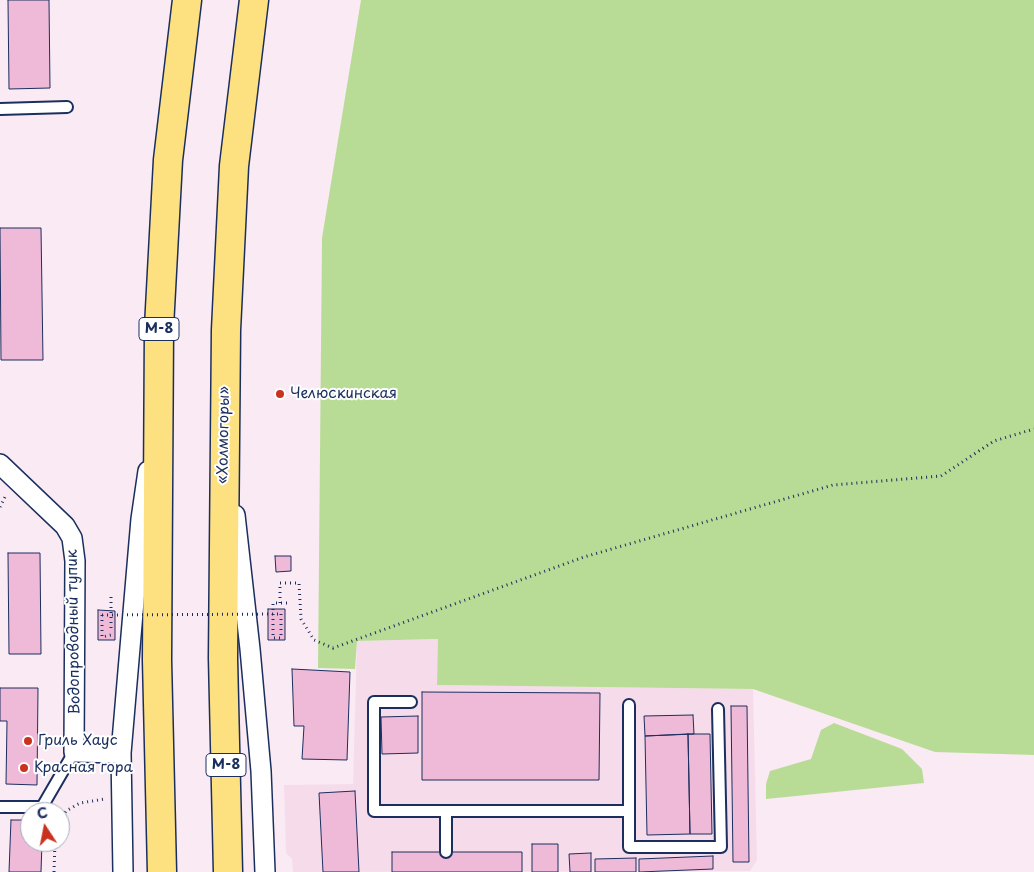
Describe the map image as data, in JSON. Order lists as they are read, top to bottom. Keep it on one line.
{"streets":{"highway":["М-8","«Холмогоры»"],"street":["Водопроводный тупик"]},"places":["Челюскинская","Гриль Хаус","Красная гора"],"north":"top"}
